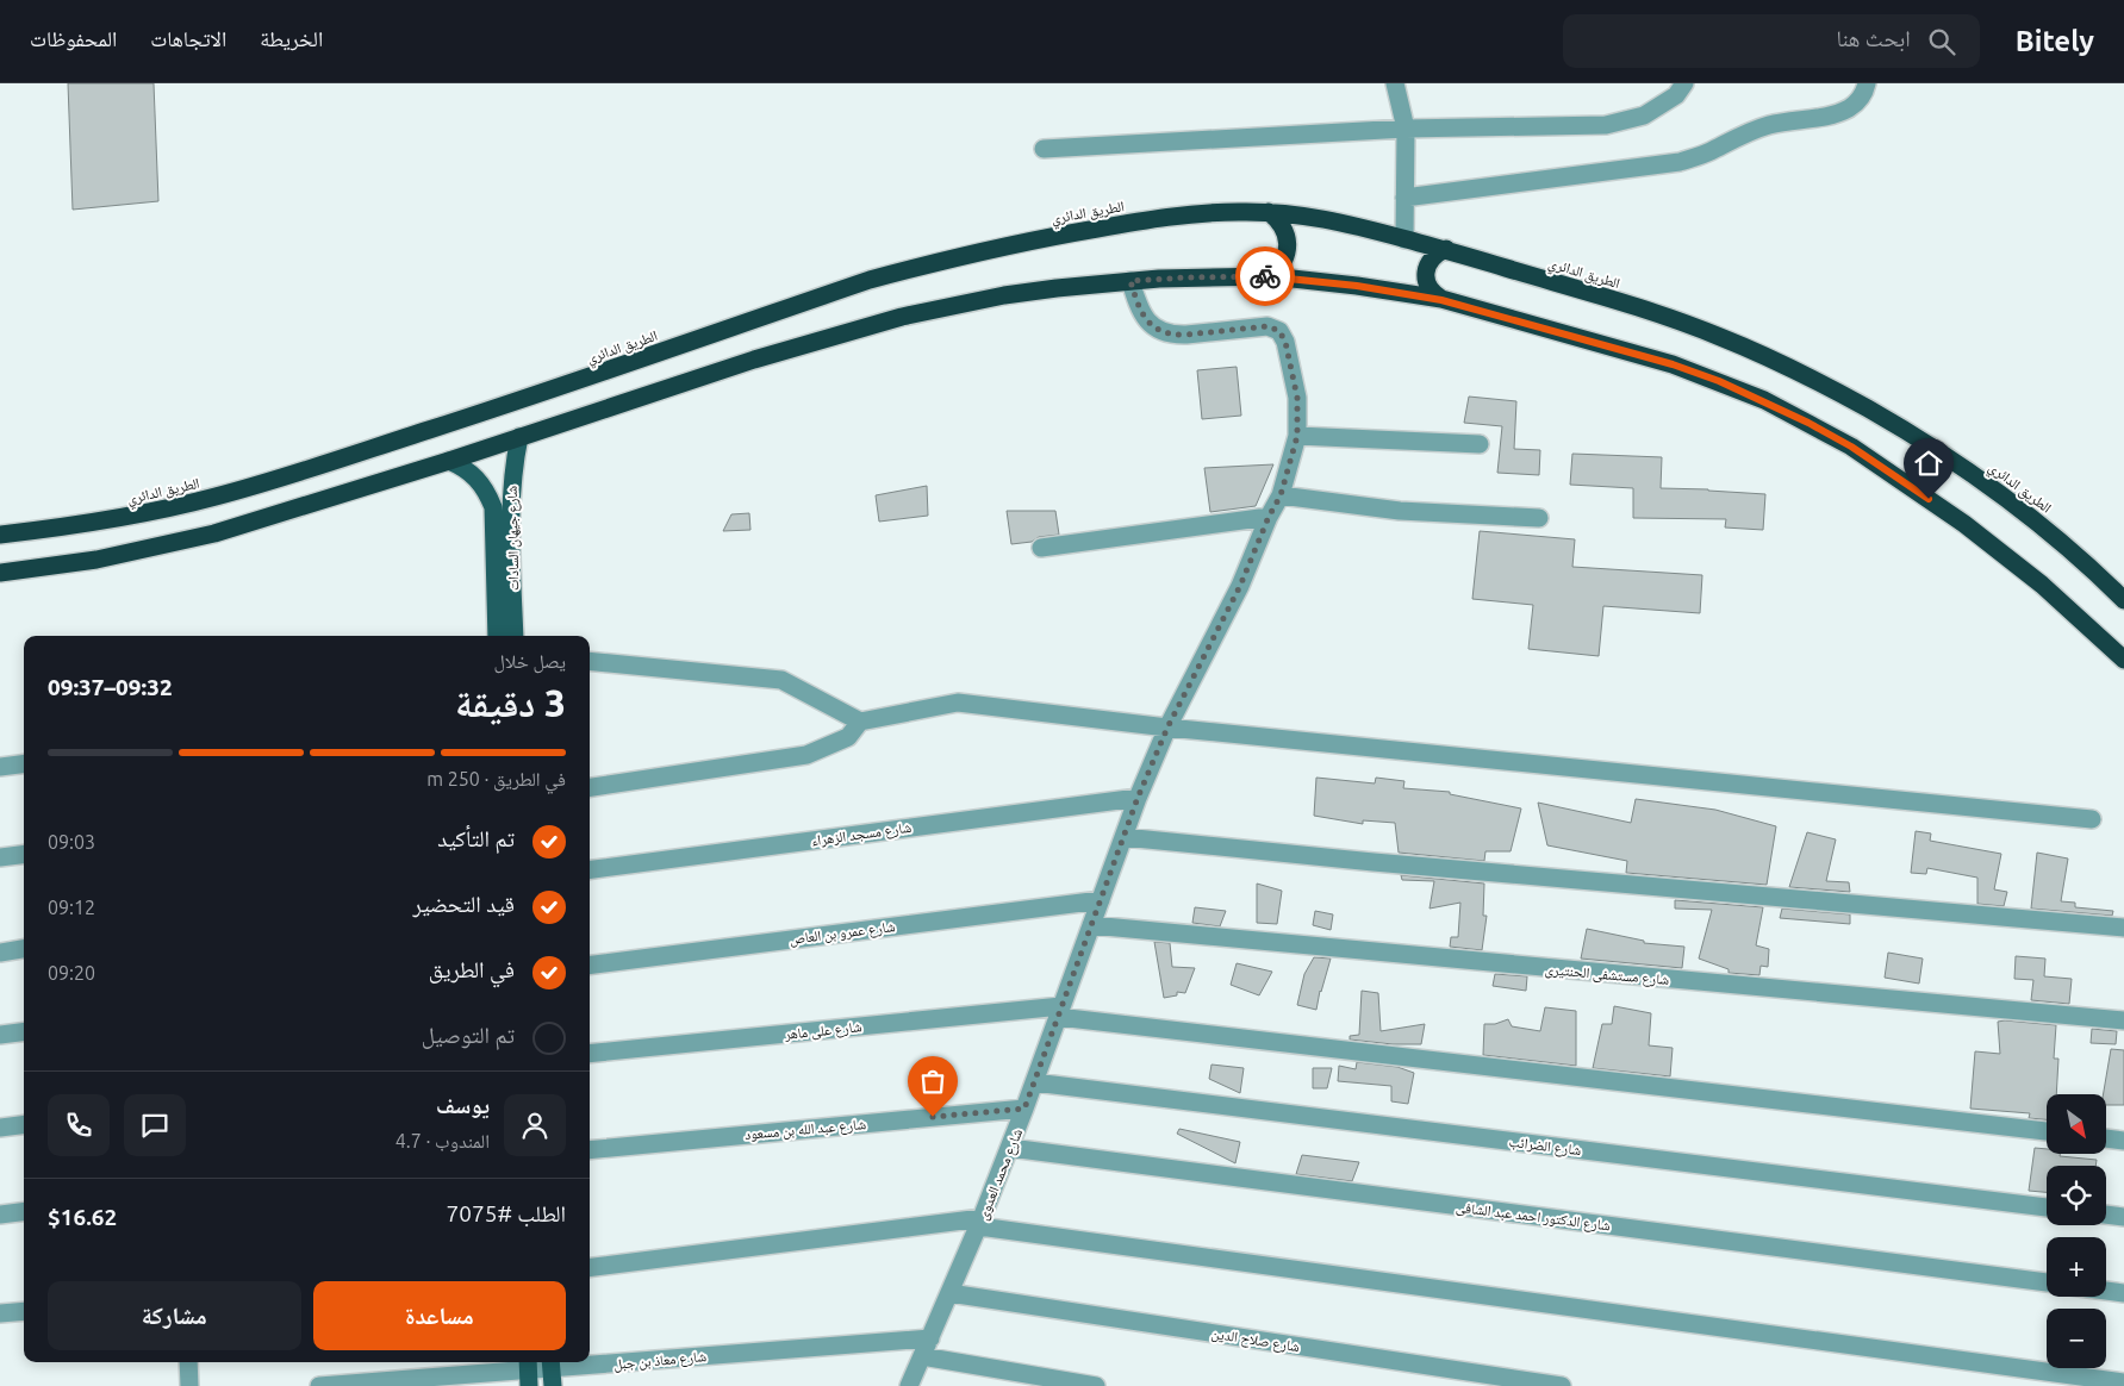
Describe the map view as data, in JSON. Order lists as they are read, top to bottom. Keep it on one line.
{"streets":{"highway":["الطريق الدائري"],"main road":["شارع جيهان السادات"],"street":["شارع مسجد الزهراء","شارع عمرو بن العاص","شارع مستشفى الحنتيرى","شارع على ماهر","شارع عبد الله بن مسعود","شارع الضرائب","شارع محمد العدوى","شارع الدكتور احمد عبد الشافى","شارع صلاح الدين","شارع معاذ بن جبل"]},"crossings":[["شارع مسجد الزهراء","شارع محمد العدوى"],["شارع عمرو بن العاص","شارع محمد العدوى"],["شارع مستشفى الحنتيرى","شارع محمد العدوى"],["شارع على ماهر","شارع محمد العدوى"],["شارع عبد الله بن مسعود","شارع محمد العدوى"],["شارع الضرائب","شارع محمد العدوى"],["شارع محمد العدوى","شارع الدكتور احمد عبد الشافى"],["شارع محمد العدوى","شارع صلاح الدين"],["شارع محمد العدوى","شارع معاذ بن جبل"]],"north":"bottom right","page":{"header":"Bitely","search":"ابحث هنا","nav":["الخريطة","الاتجاهات","المحفوظات"],"heading":["3 دقيقة","يصل خلال","09:32–09:37"],"panel":["يوسف","المندوب · 4.7","الطلب #7075","$16.62"],"bar":"في الطريق · 250 m","list":[["تم التأكيد","09:03"],["قيد التحضير","09:12"],["في الطريق","09:20"],"تم التوصيل"],"map_buttons":["+","−"],"buttons":["مساعدة","مشاركة"]}}
